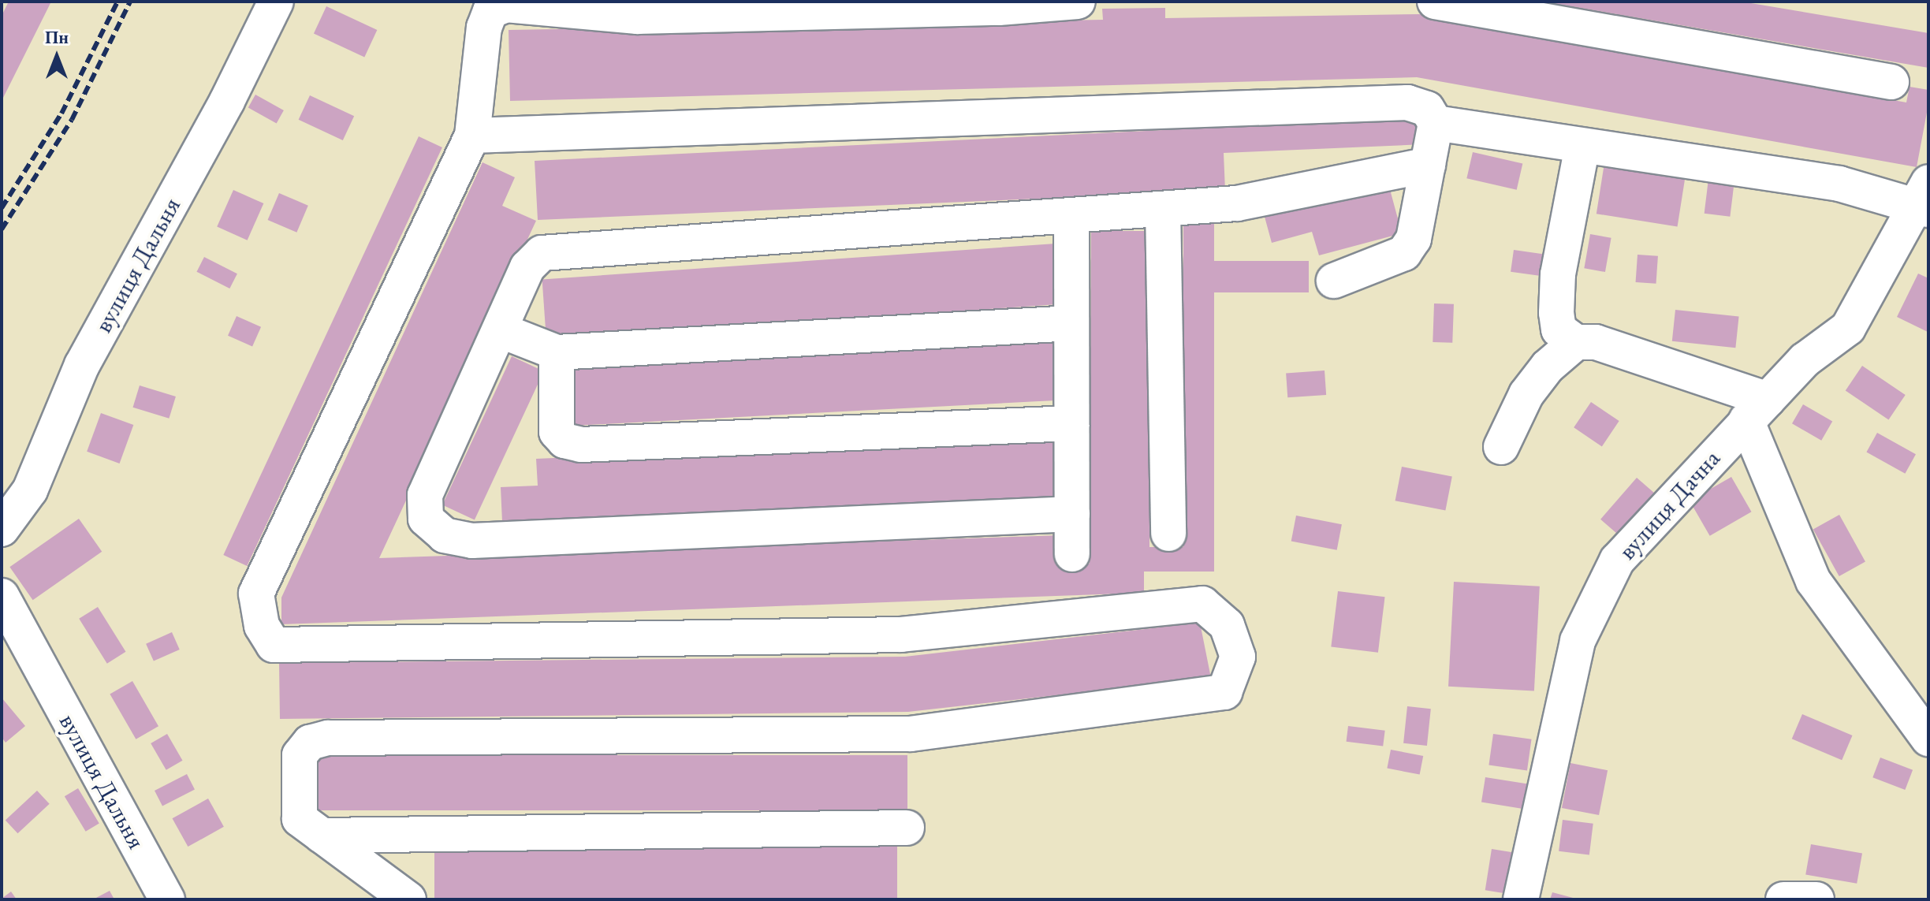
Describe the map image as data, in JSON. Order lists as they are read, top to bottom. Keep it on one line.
{"streets":{"street":["вулиця Дальня","вулиця Дачна"]},"north":"top"}
